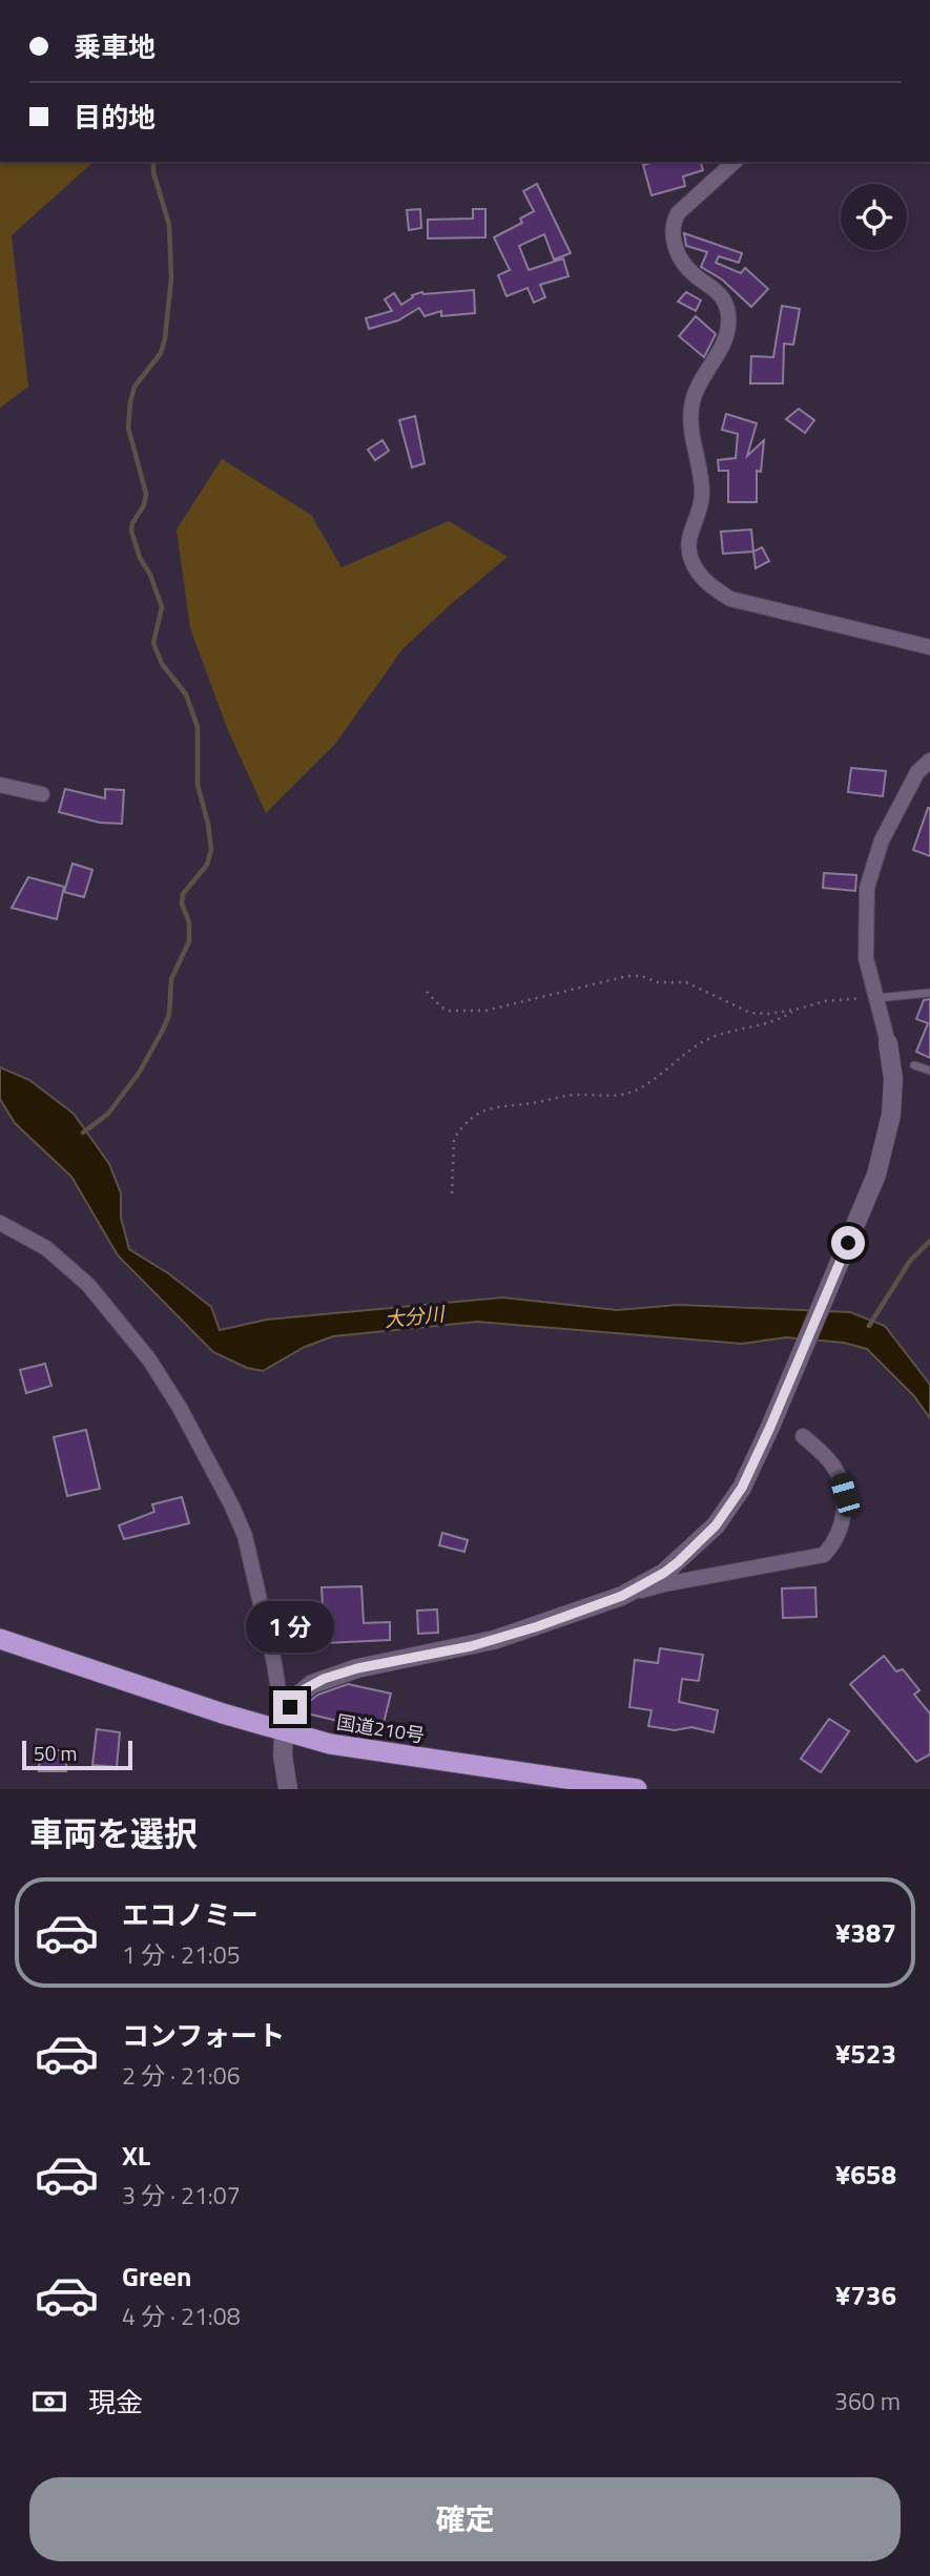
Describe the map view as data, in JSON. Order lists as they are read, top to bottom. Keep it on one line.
{"streets":{"highway":["国道210号"]},"water":["大分川"],"scale_bar":"50 m","page":{"banner":["乗車地","目的地"],"bubble":"1 分","scale":"50 m","heading":"車両を選択","list":[{"name":"エコノミー","note":"1 分 · 21:05","value":"¥387"},{"name":"コンフォート","note":"2 分 · 21:06","value":"¥523"},{"name":"XL","note":"3 分 · 21:07","value":"¥658"},{"name":"Green","note":"4 分 · 21:08","value":"¥736"}],"pay":["現金","360 m"],"buttons":"確定"}}
